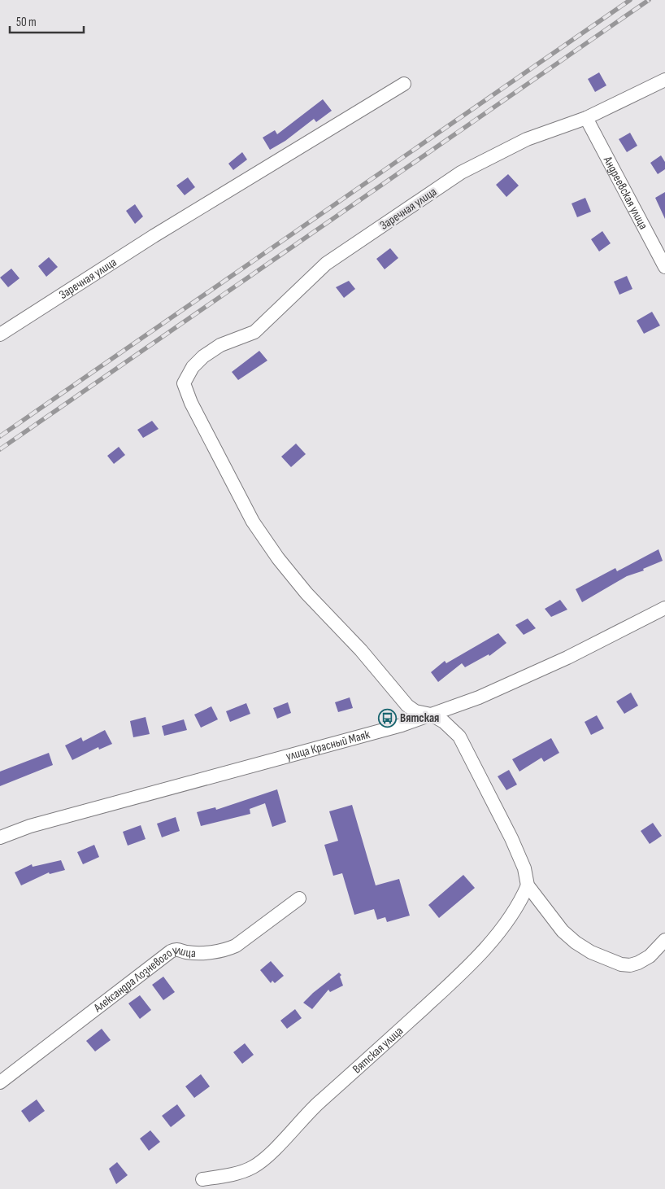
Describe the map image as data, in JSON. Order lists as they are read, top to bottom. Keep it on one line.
{"streets":{"street":["Андреевская улица","Заречная улица","улица Красный Маяк","Александра Лозневого улица","Вятская улица"]},"crossings":[["Андреевская улица","Заречная улица"],["Заречная улица","улица Красный Маяк"]],"places":{"bus stop":["Вятская"]},"scale_bar":"50 m"}
